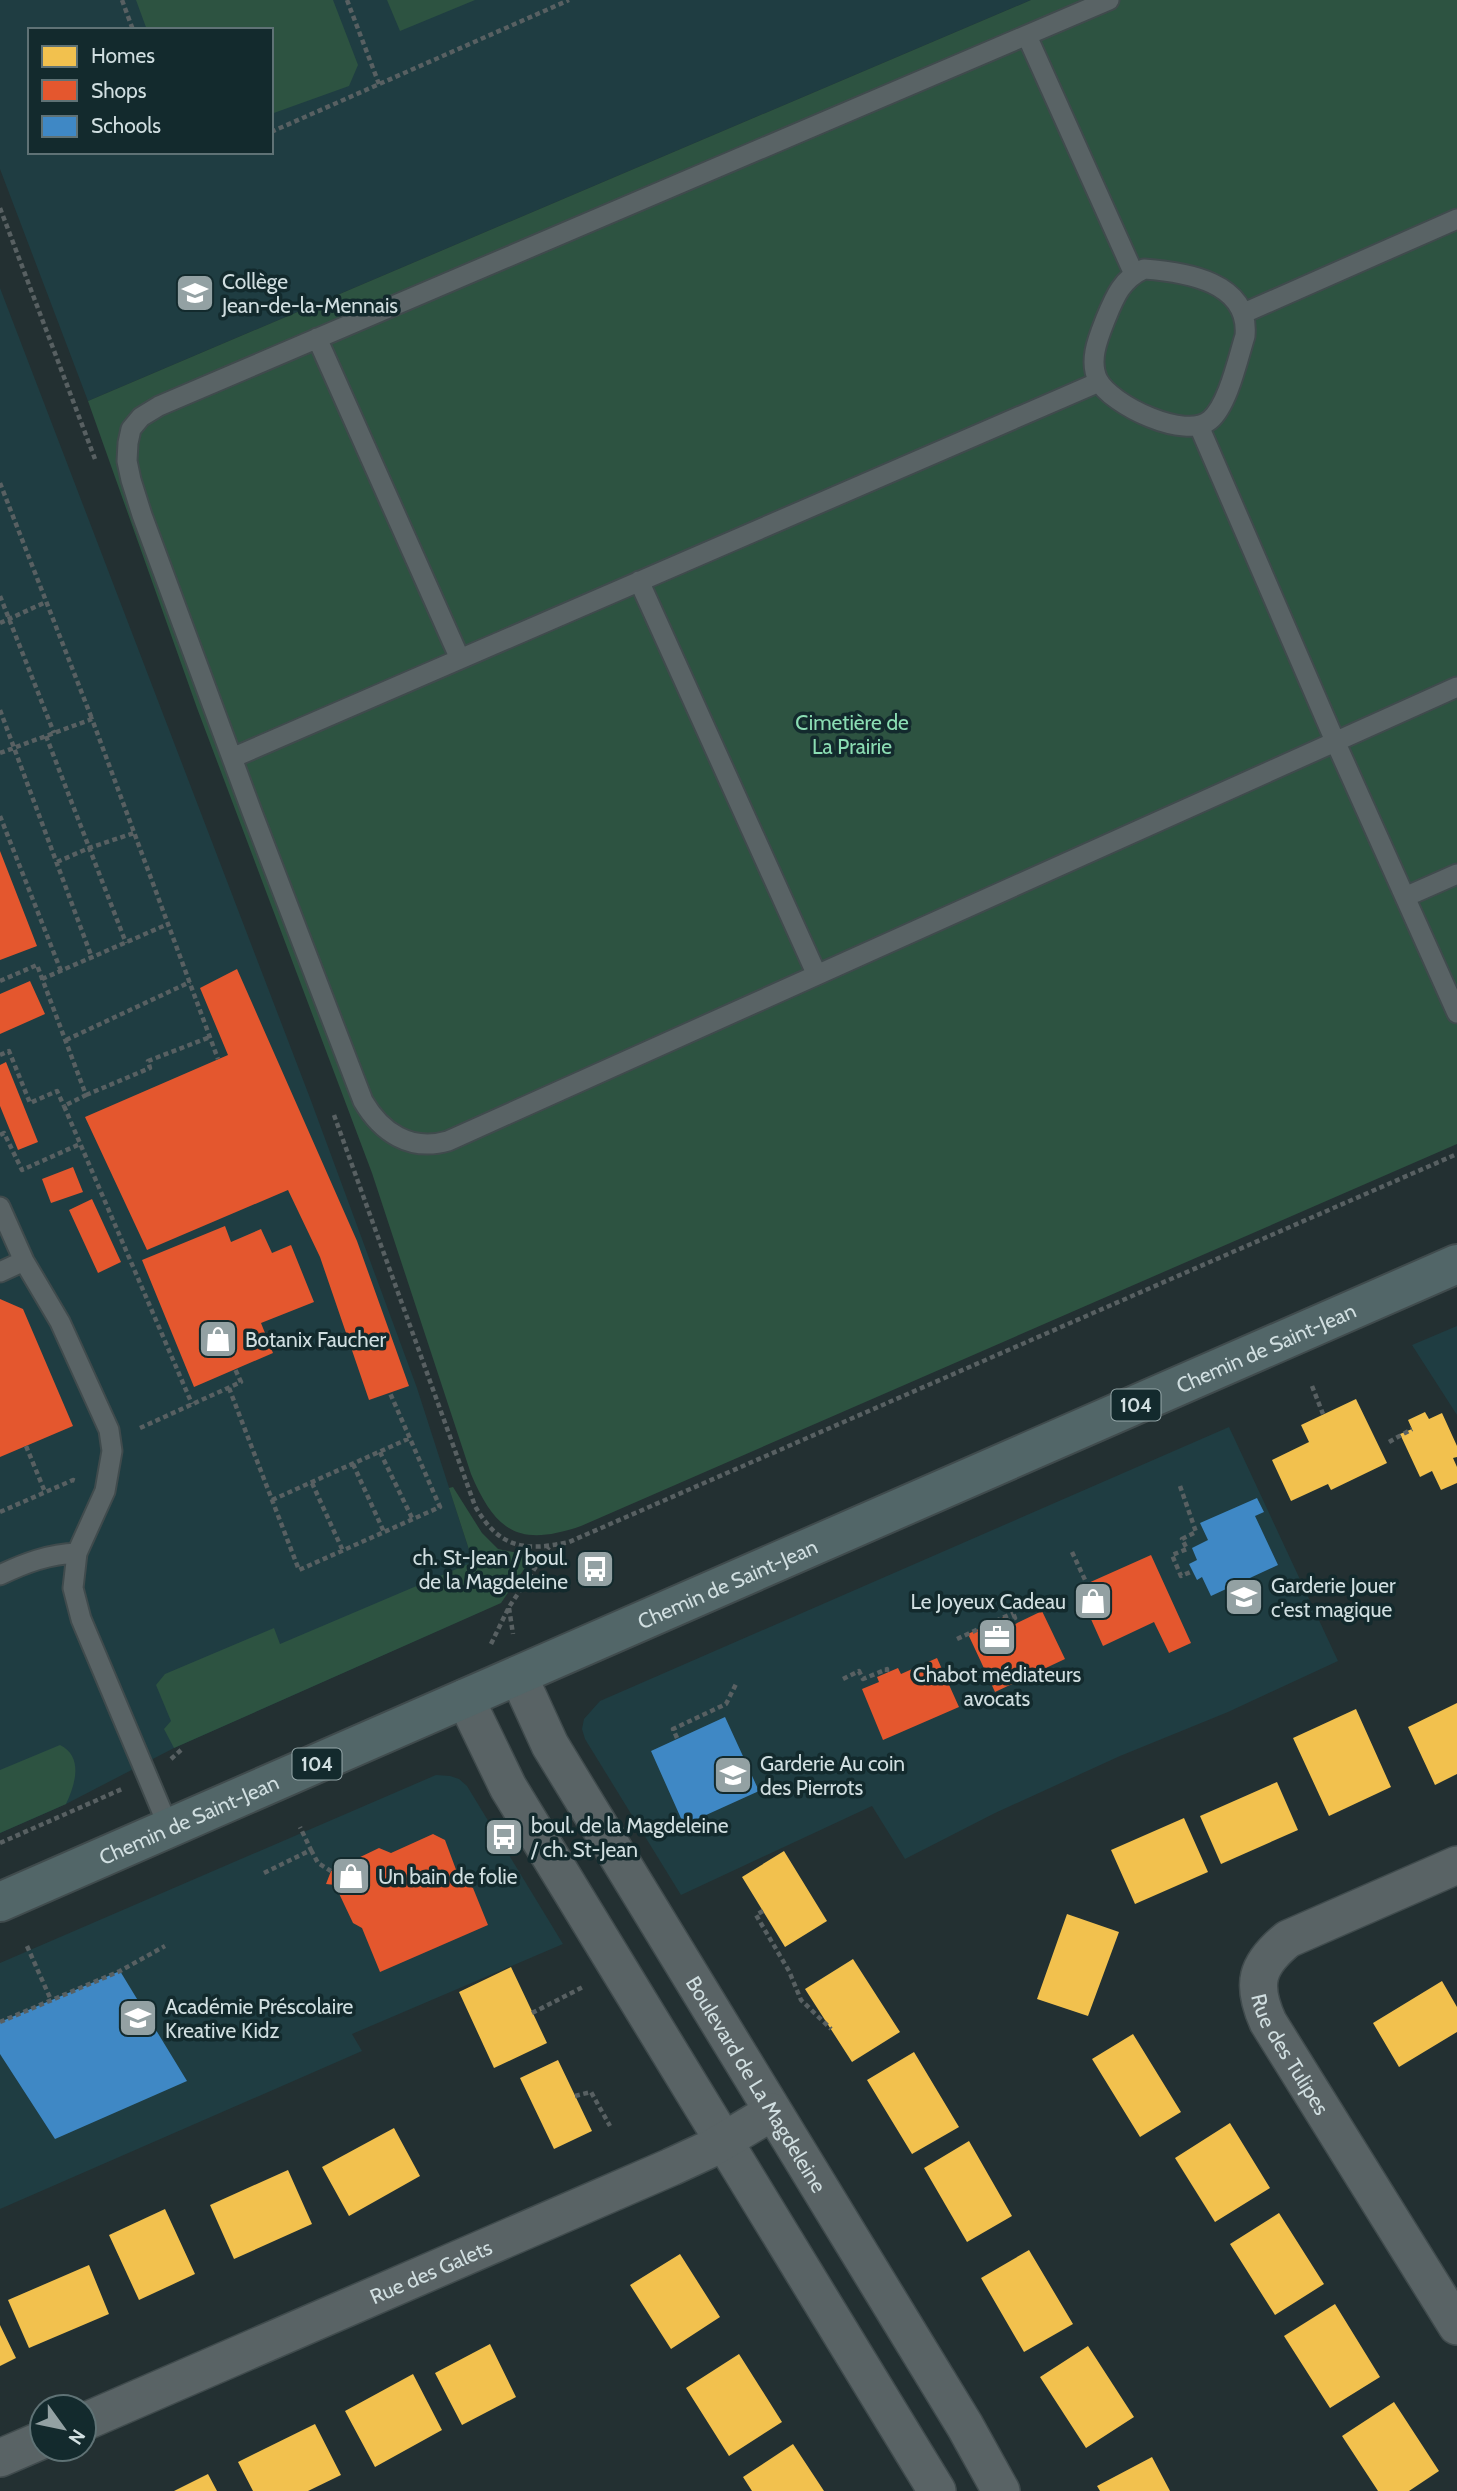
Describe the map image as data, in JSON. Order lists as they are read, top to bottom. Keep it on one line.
{"streets":{"main road":["Chemin de Saint-Jean","104"],"street":["Rue des Tulipes","Boulevard de La Magdeleine","Rue des Galets"]},"crossings":[["Chemin de Saint-Jean","Boulevard de La Magdeleine"],["Boulevard de La Magdeleine","Rue des Galets"]],"parks":["Cimetière de La Prairie"],"places":{"school or university":["Collège Jean-de-la-Mennais","Garderie Jouer c'est magique","Garderie Au coin des Pierrots","Académie Préscolaire Kreative Kidz"],"shop":["Botanix Faucher","Le Joyeux Cadeau","Un bain de folie"],"bus stop":["ch. St-Jean / boul. de la Magdeleine","boul. de la Magdeleine / ch. St-Jean"],"office":["Chabot médiateurs avocats"]},"legend":["Homes","Shops","Schools"],"north":"bottom right"}
